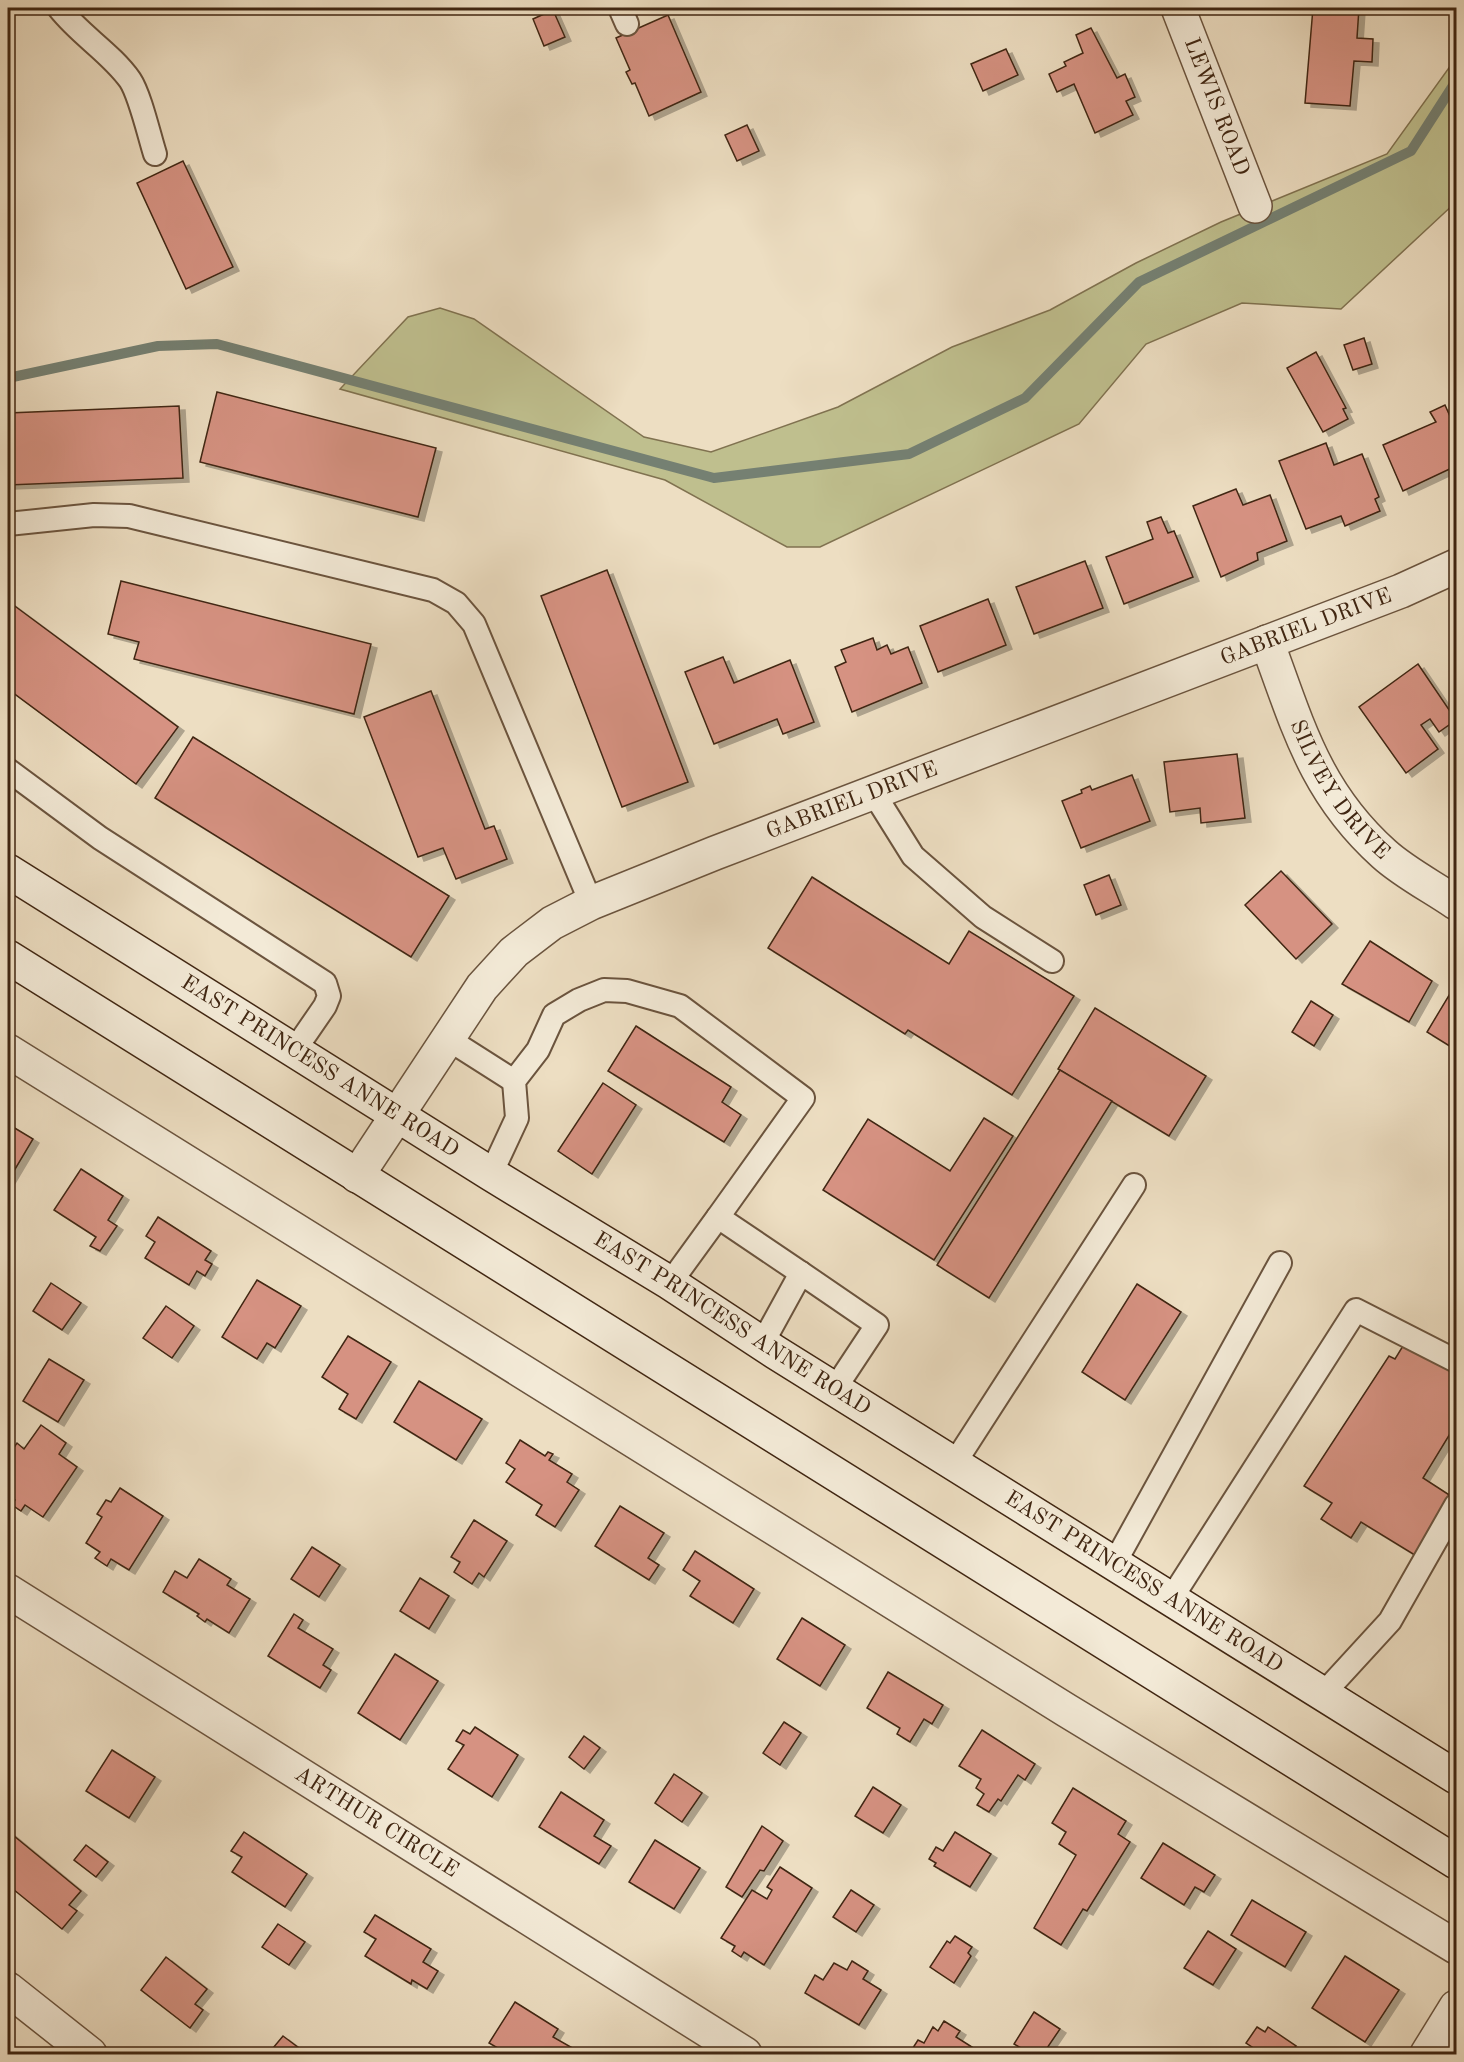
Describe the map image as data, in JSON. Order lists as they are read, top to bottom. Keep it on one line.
{"streets":{"street":["LEWIS ROAD","GABRIEL DRIVE","SILVEY DRIVE","EAST PRINCESS ANNE ROAD","ARTHUR CIRCLE"]},"crossings":[["GABRIEL DRIVE","SILVEY DRIVE"],["GABRIEL DRIVE","EAST PRINCESS ANNE ROAD"]]}
